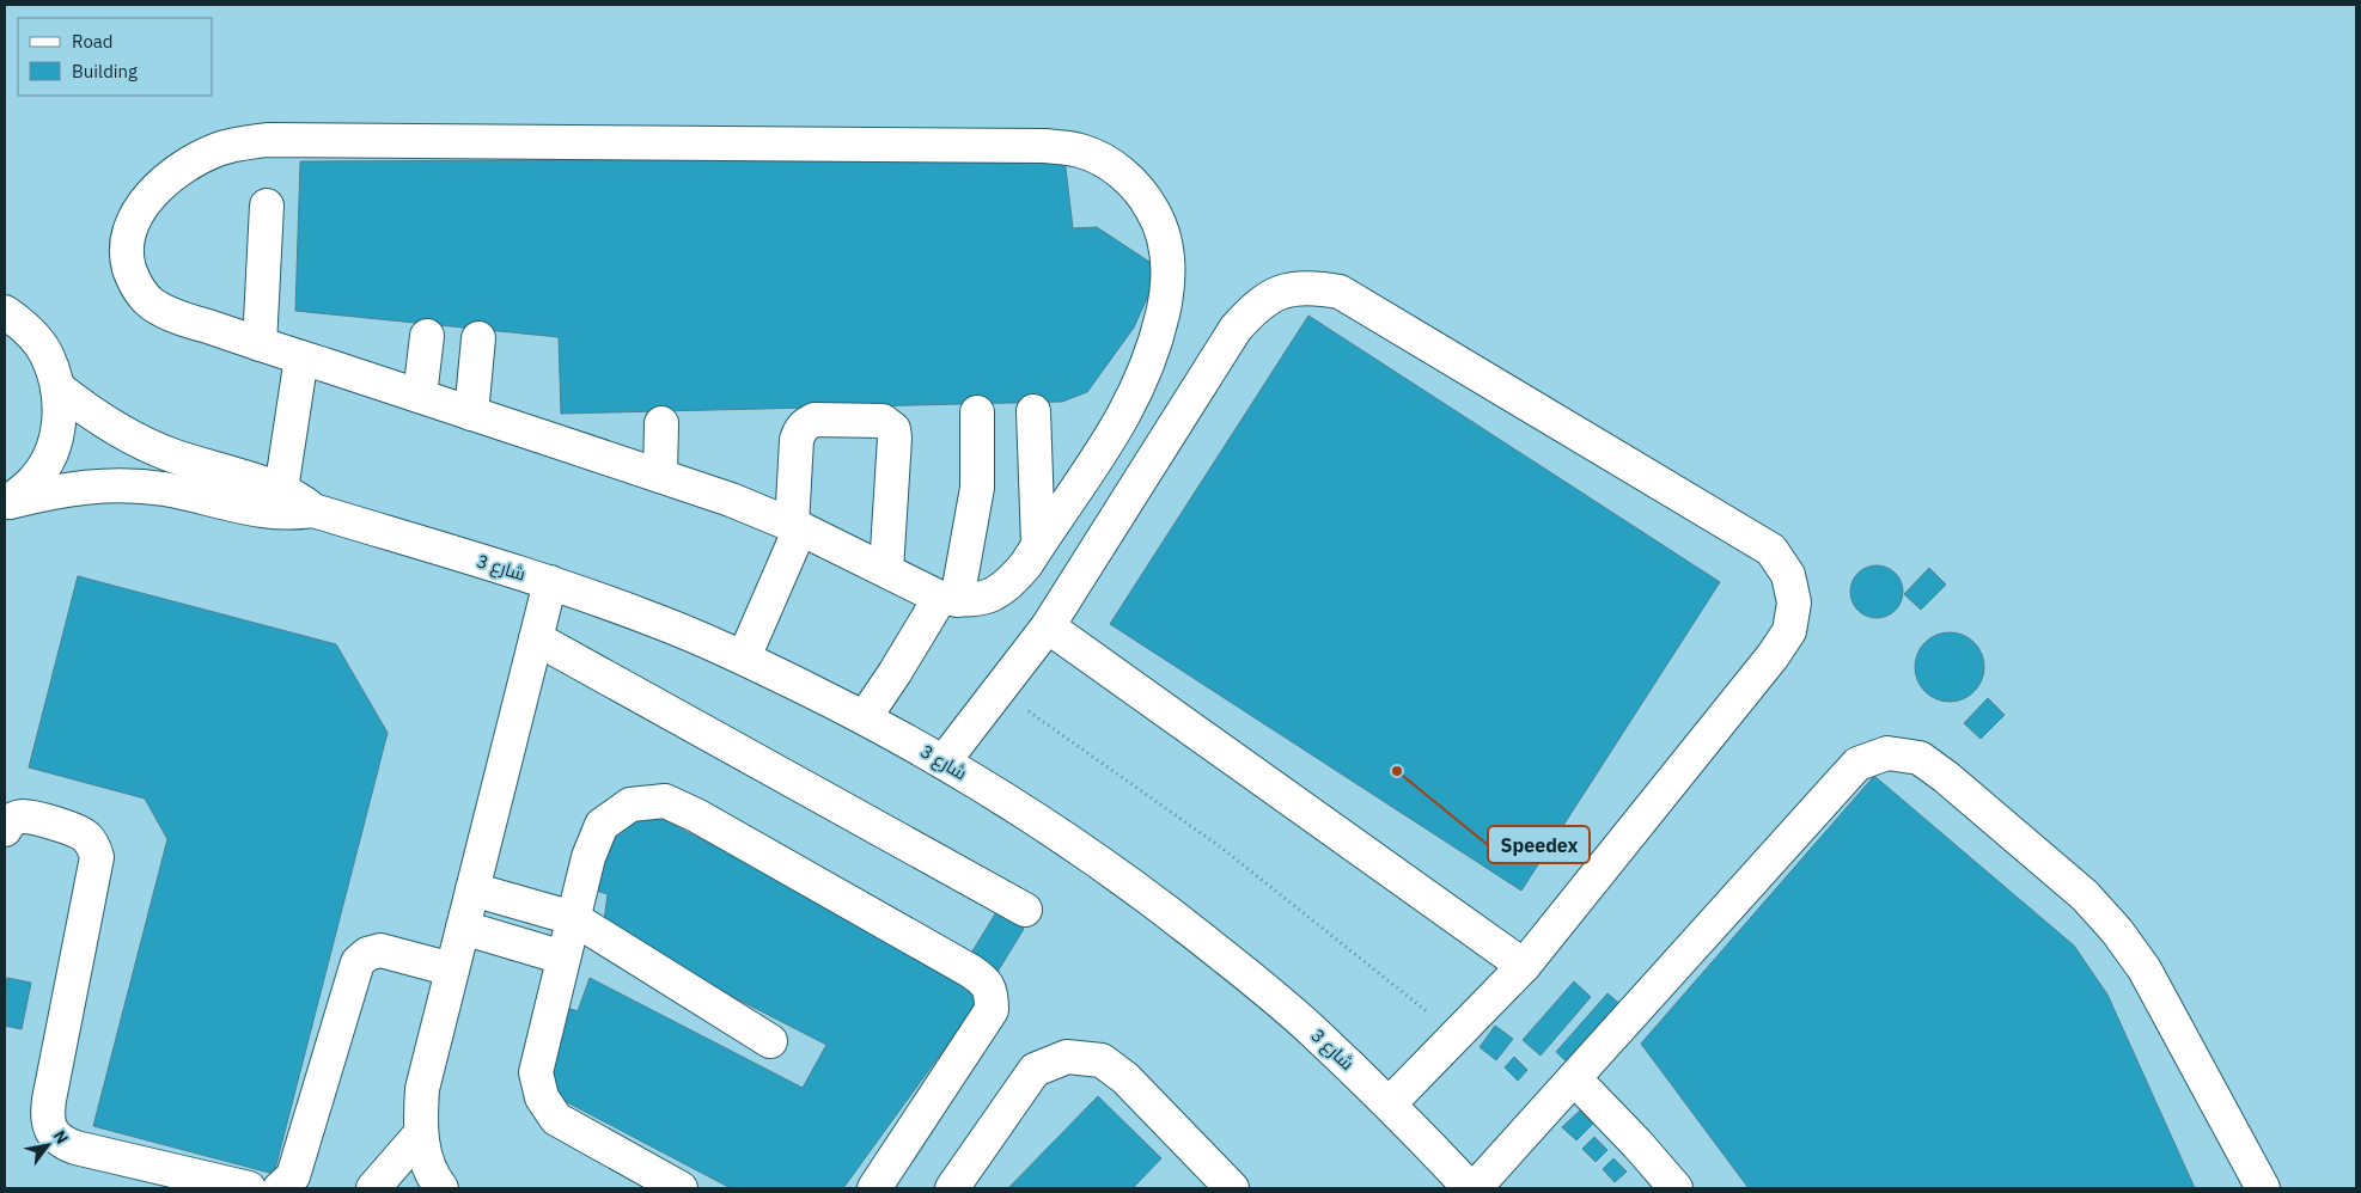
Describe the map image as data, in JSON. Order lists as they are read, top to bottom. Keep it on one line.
{"streets":{"street":["شارع 3"]},"places":["Speedex"],"legend":["Road","Building"],"north":"top right"}
